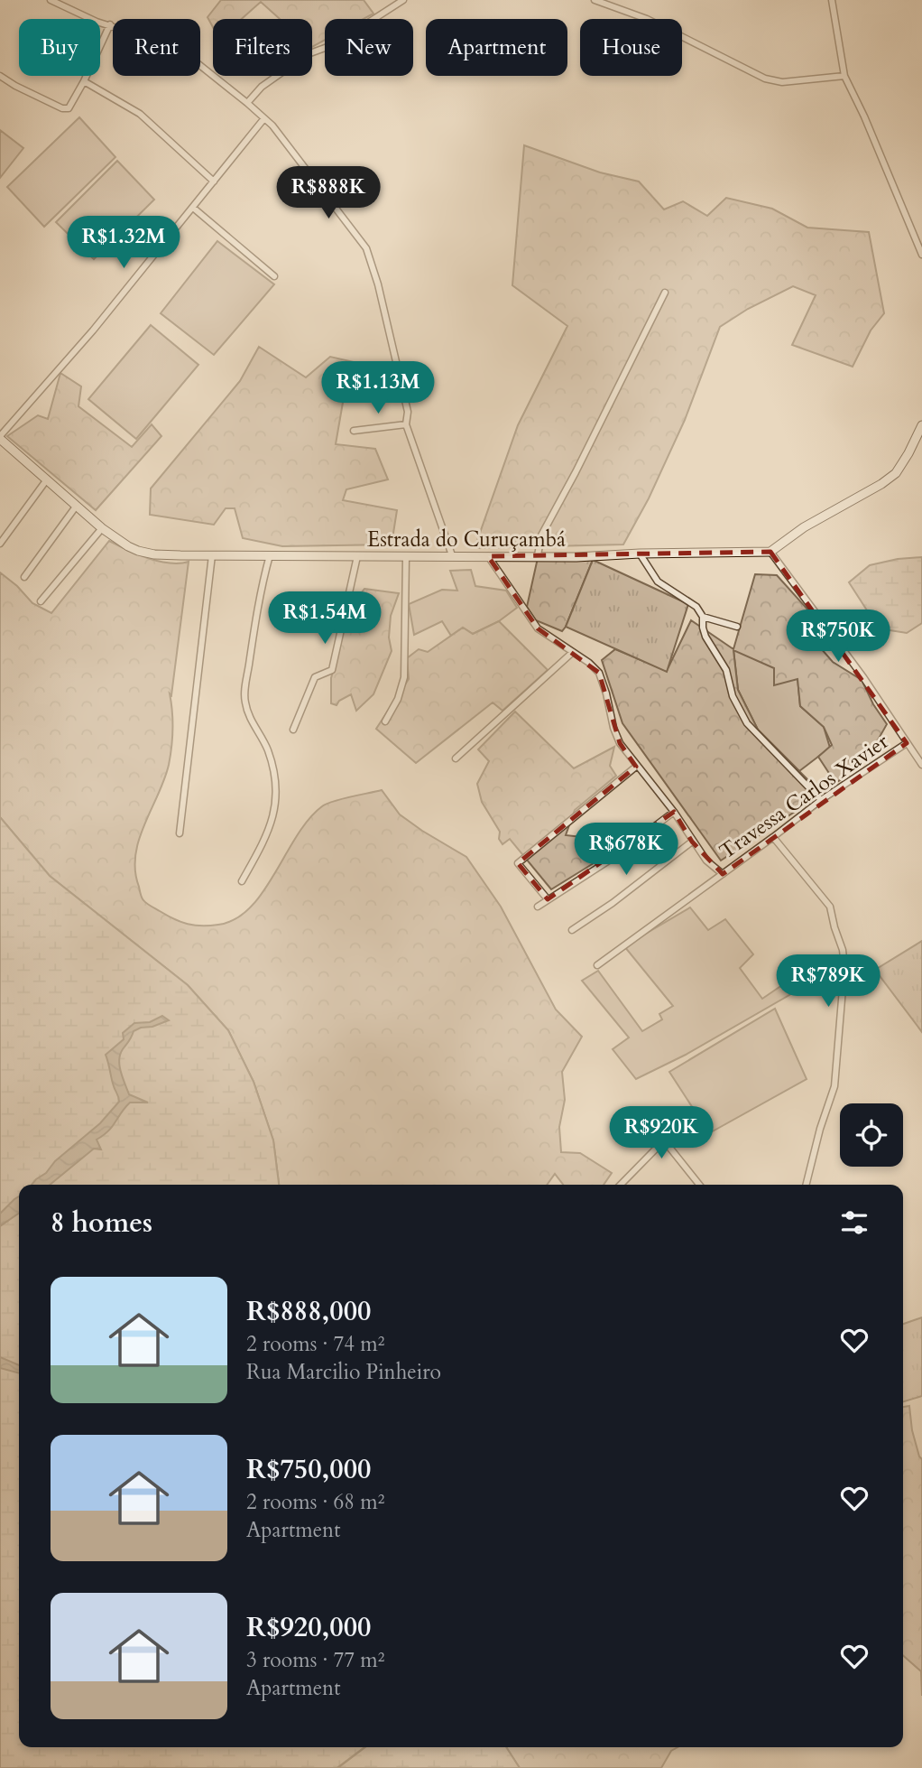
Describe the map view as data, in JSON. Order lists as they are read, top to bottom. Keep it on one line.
{"streets":{"street":["Estrada do Curuçambá","Travessa Carlos Xavier"]},"page":{"chip":["Buy","Rent","Filters","New","Apartment","House"],"price":["R$888K","R$1.32M","R$1.13M","R$1.54M","R$750K","R$678K","R$789K","R$920K"],"heading":"8 homes","list":[{"name":"R$888,000","note":"2 rooms · 74 m² · Rua Marcilio Pinheiro"},{"name":"R$750,000","note":"2 rooms · 68 m² · Apartment"},{"name":"R$920,000","note":"3 rooms · 77 m² · Apartment"}]}}
